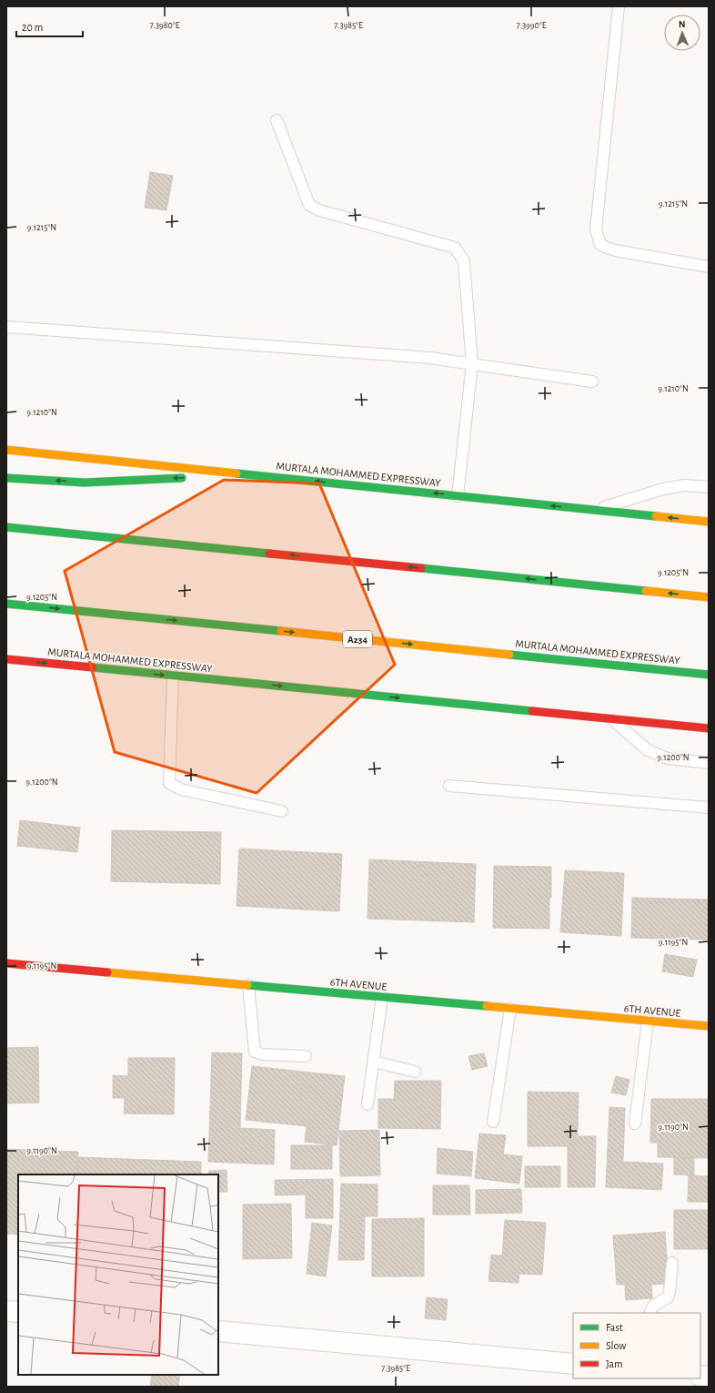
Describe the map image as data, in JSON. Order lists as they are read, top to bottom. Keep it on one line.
{"streets":{"main road":["MURTALA MOHAMMED EXPRESSWAY","A234","6TH AVENUE"]},"legend":["Fast","Slow","Jam"],"scale_bar":"20 m","north":"top","coordinates":["7.3980°E","7.3985°E","7.3990°E","9.1215°N","9.1210°N","9.1205°N","9.1200°N","9.1195°N","9.1190°N"]}
